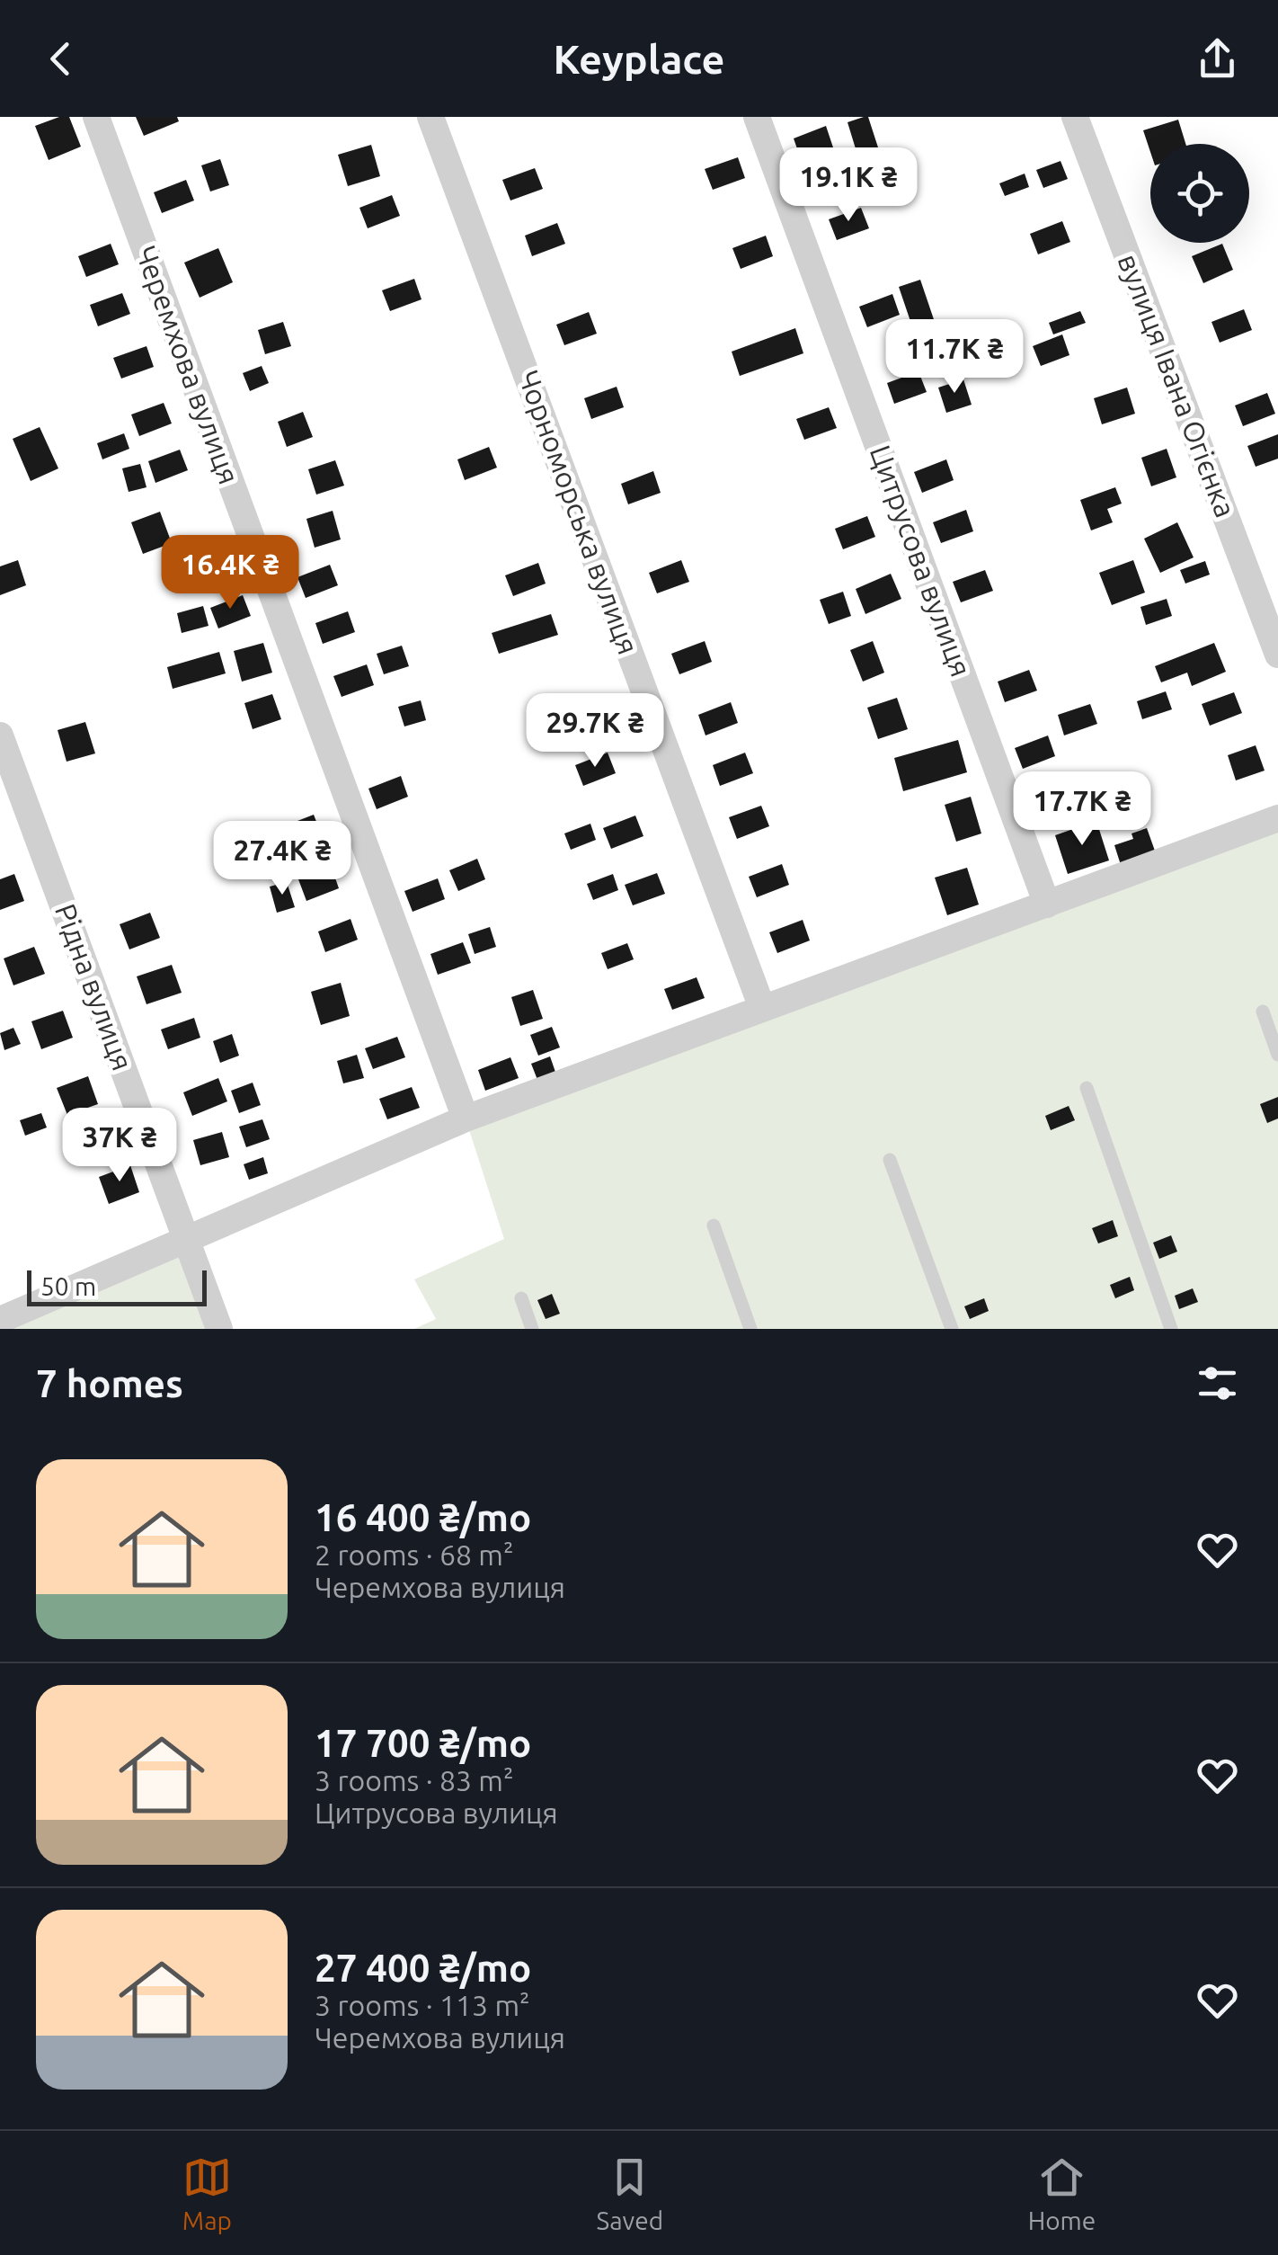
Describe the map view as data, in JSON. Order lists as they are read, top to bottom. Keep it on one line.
{"streets":{"street":["Черемхова вулиця","вулиця Івана Огієнка","Чорноморська вулиця","Цитрусова вулиця","Рідна вулиця"]},"scale_bar":"50 m","page":{"header":"Keyplace","price":["19.1K ₴","11.7K ₴","16.4K ₴","29.7K ₴","17.7K ₴","27.4K ₴","37K ₴"],"scale":"50 m","heading":"7 homes","list":[{"name":"16 400 ₴/mo","note":"2 rooms · 68 m² · Черемхова вулиця"},{"name":"17 700 ₴/mo","note":"3 rooms · 83 m² · Цитрусова вулиця"},{"name":"27 400 ₴/mo","note":"3 rooms · 113 m² · Черемхова вулиця"}],"tabs":["Map","Saved","Home"]}}
